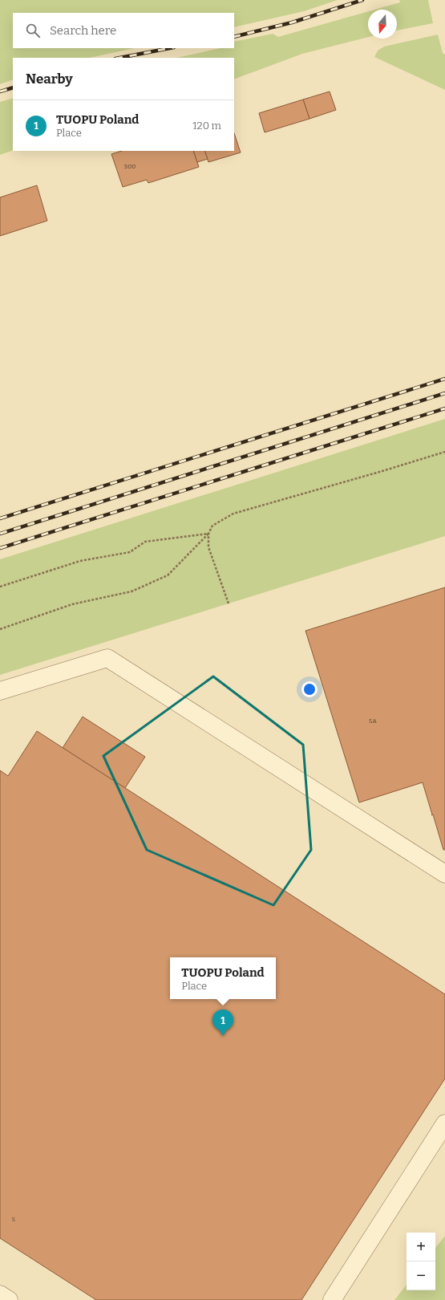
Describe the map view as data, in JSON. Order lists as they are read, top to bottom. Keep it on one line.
{"house_numbers":["300","5A","5"],"north":"bottom","page":{"search":"Search here","heading":"Nearby","list":[{"mark":"1","name":"TUOPU Poland","note":"Place","value":"120 m"}],"popup":["TUOPU Poland","Place"],"pins":"1","map_buttons":["+","−"]}}
